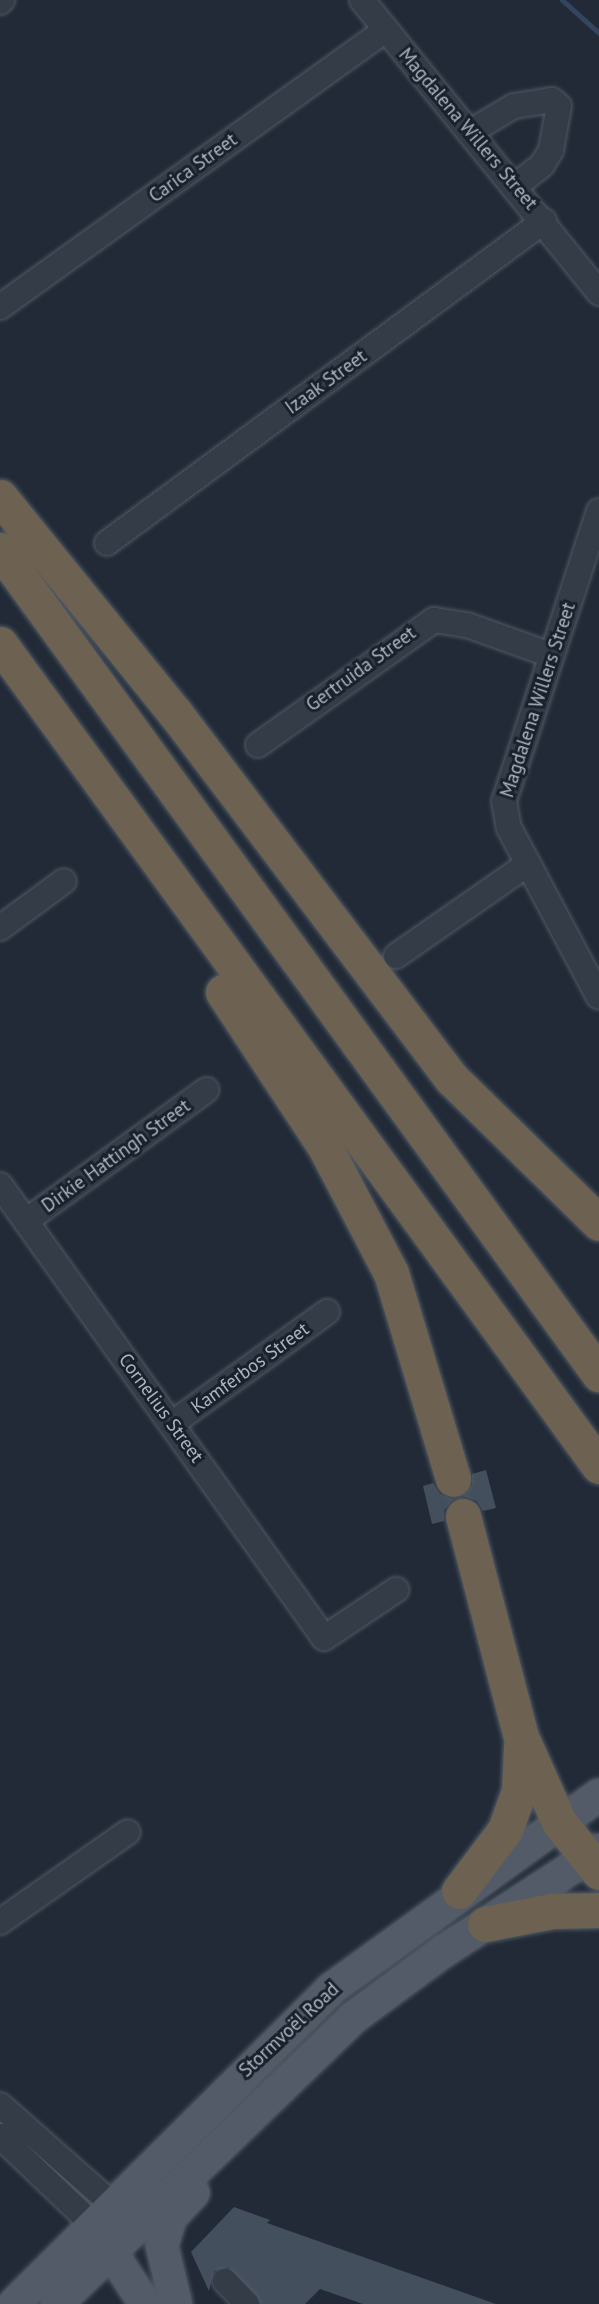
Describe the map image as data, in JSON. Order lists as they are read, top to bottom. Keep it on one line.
{"streets":{"main road":["Stormvoël Road"],"street":["Magdalena Willers Street","Carica Street","Izaak Street","Gertruida Street","Dirkie Hattingh Street","Kamferbos Street","Cornelius Street"]},"crossings":[["Magdalena Willers Street","Carica Street"],["Magdalena Willers Street","Izaak Street"],["Magdalena Willers Street","Gertruida Street"],["Dirkie Hattingh Street","Cornelius Street"],["Kamferbos Street","Cornelius Street"]]}
